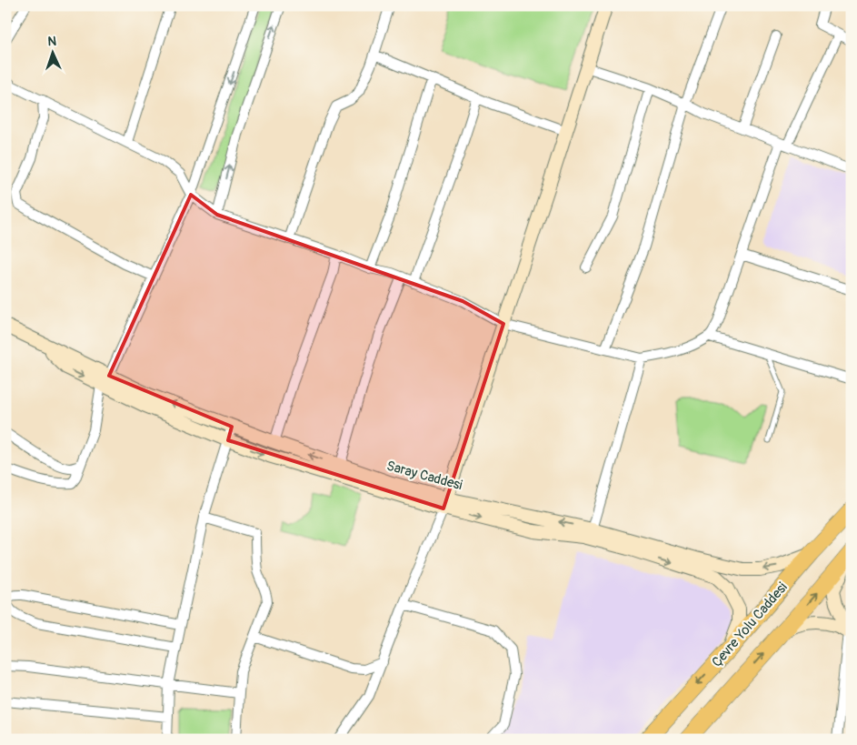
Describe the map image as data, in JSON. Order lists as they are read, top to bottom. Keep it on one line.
{"streets":{"highway":["Çevre Yolu Caddesi"],"street":["Saray Caddesi"]},"crossings":[["Saray Caddesi","Çevre Yolu Caddesi"]],"north":"top"}
